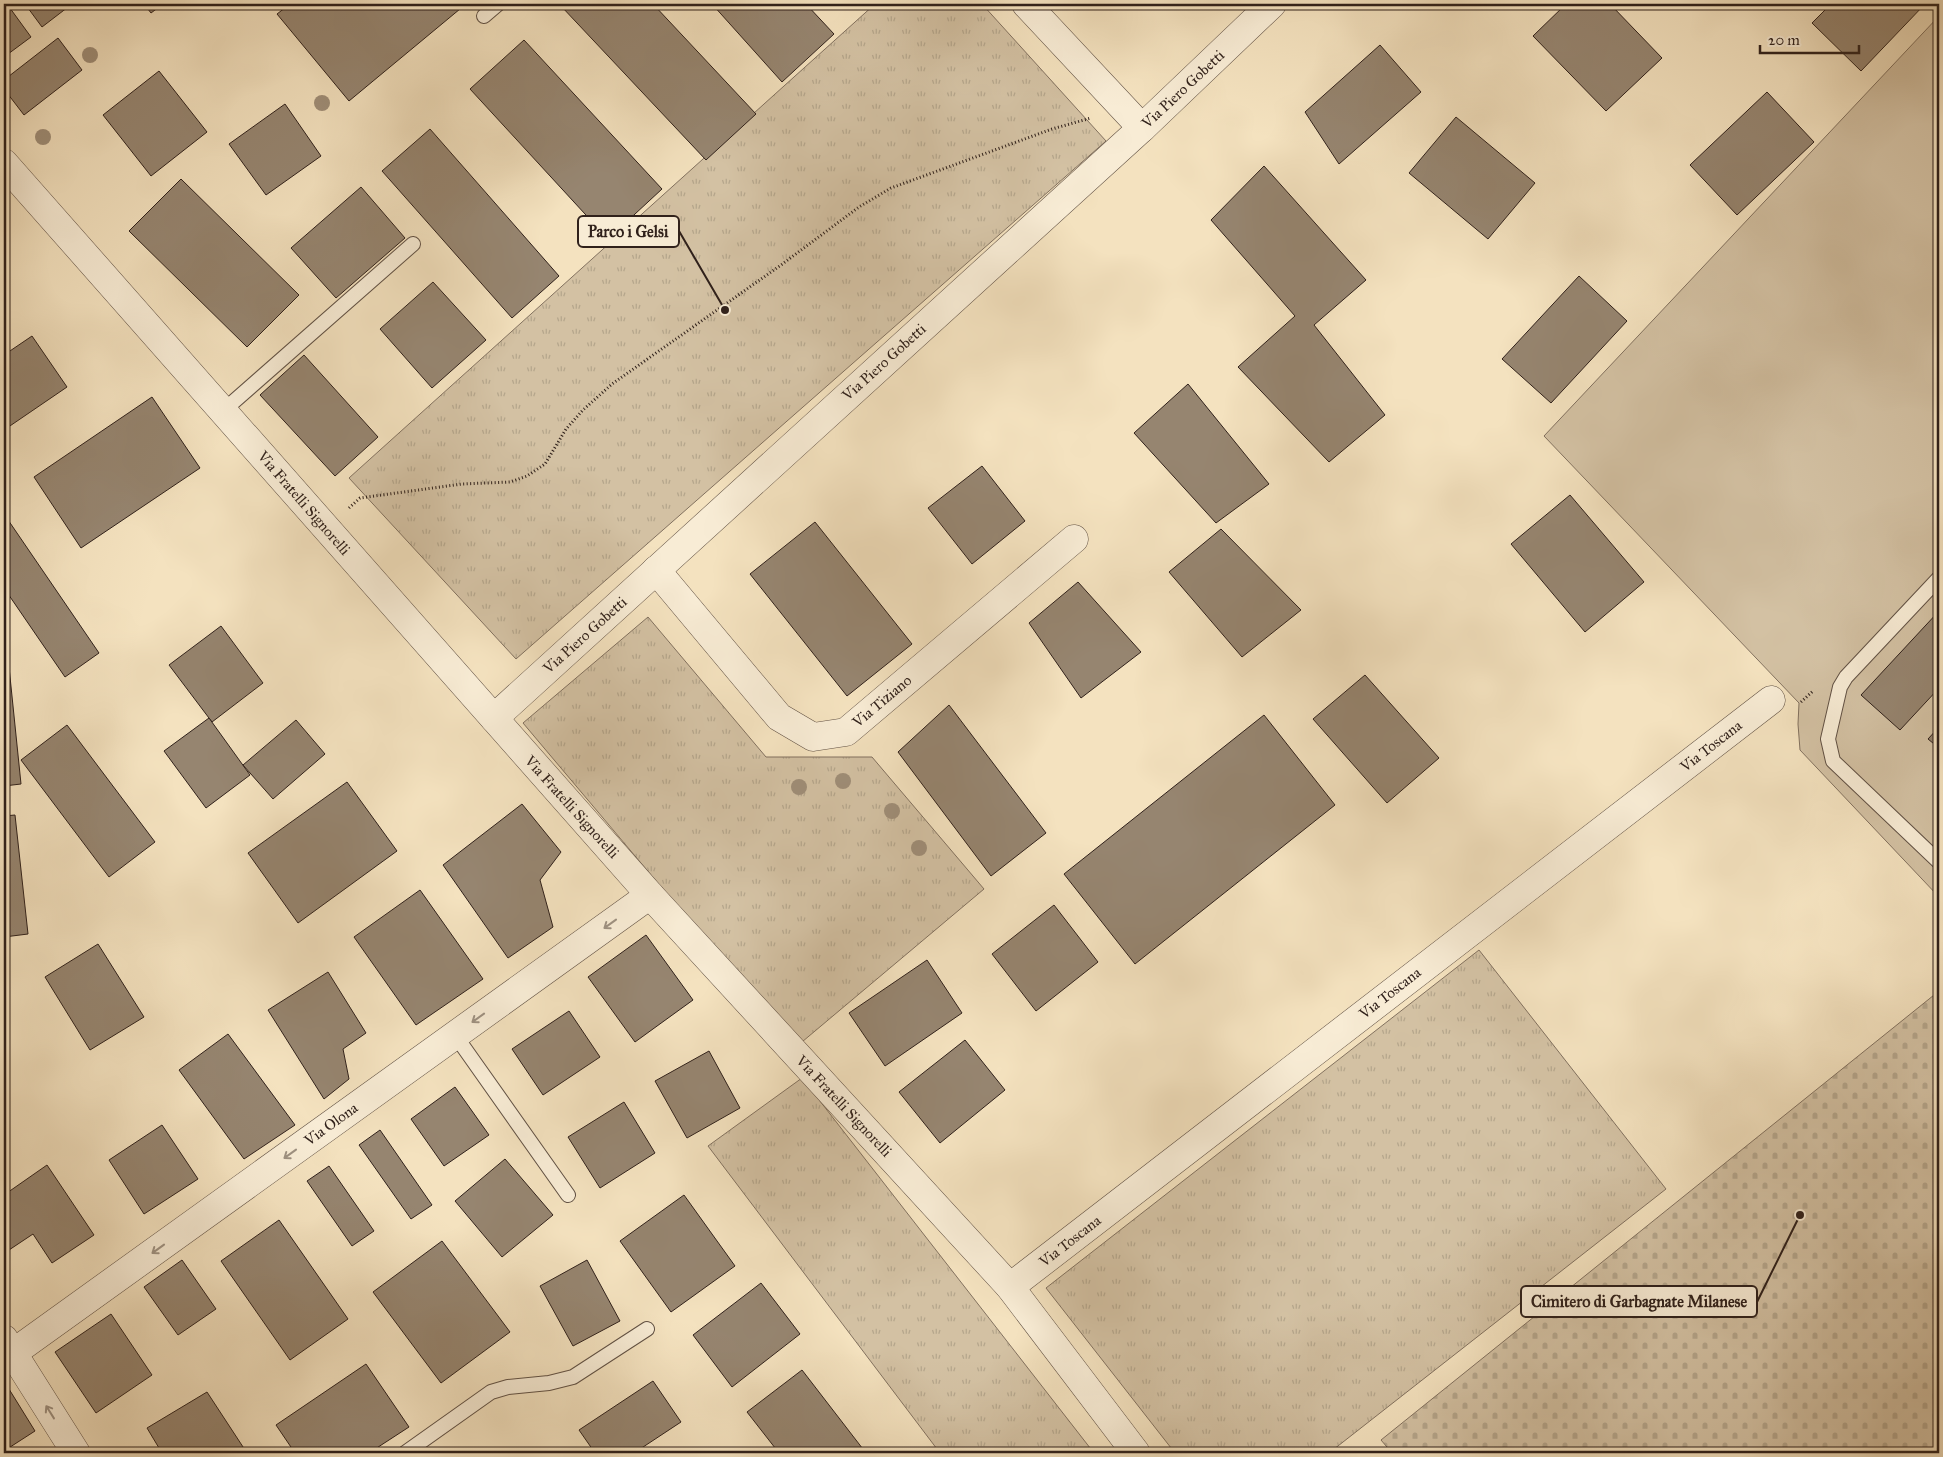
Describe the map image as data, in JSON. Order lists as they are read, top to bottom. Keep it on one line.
{"streets":{"street":["Via Piero Gobetti","Via Fratelli Signorelli","Via Tiziano","Via Toscana","Via Olona"]},"crossings":[["Via Piero Gobetti","Via Fratelli Signorelli"],["Via Piero Gobetti","Via Tiziano"],["Via Fratelli Signorelli","Via Toscana"],["Via Fratelli Signorelli","Via Olona"]],"one_way":["Via Olona"],"places":["Parco i Gelsi","Cimitero di Garbagnate Milanese"],"scale_bar":"20 m"}
